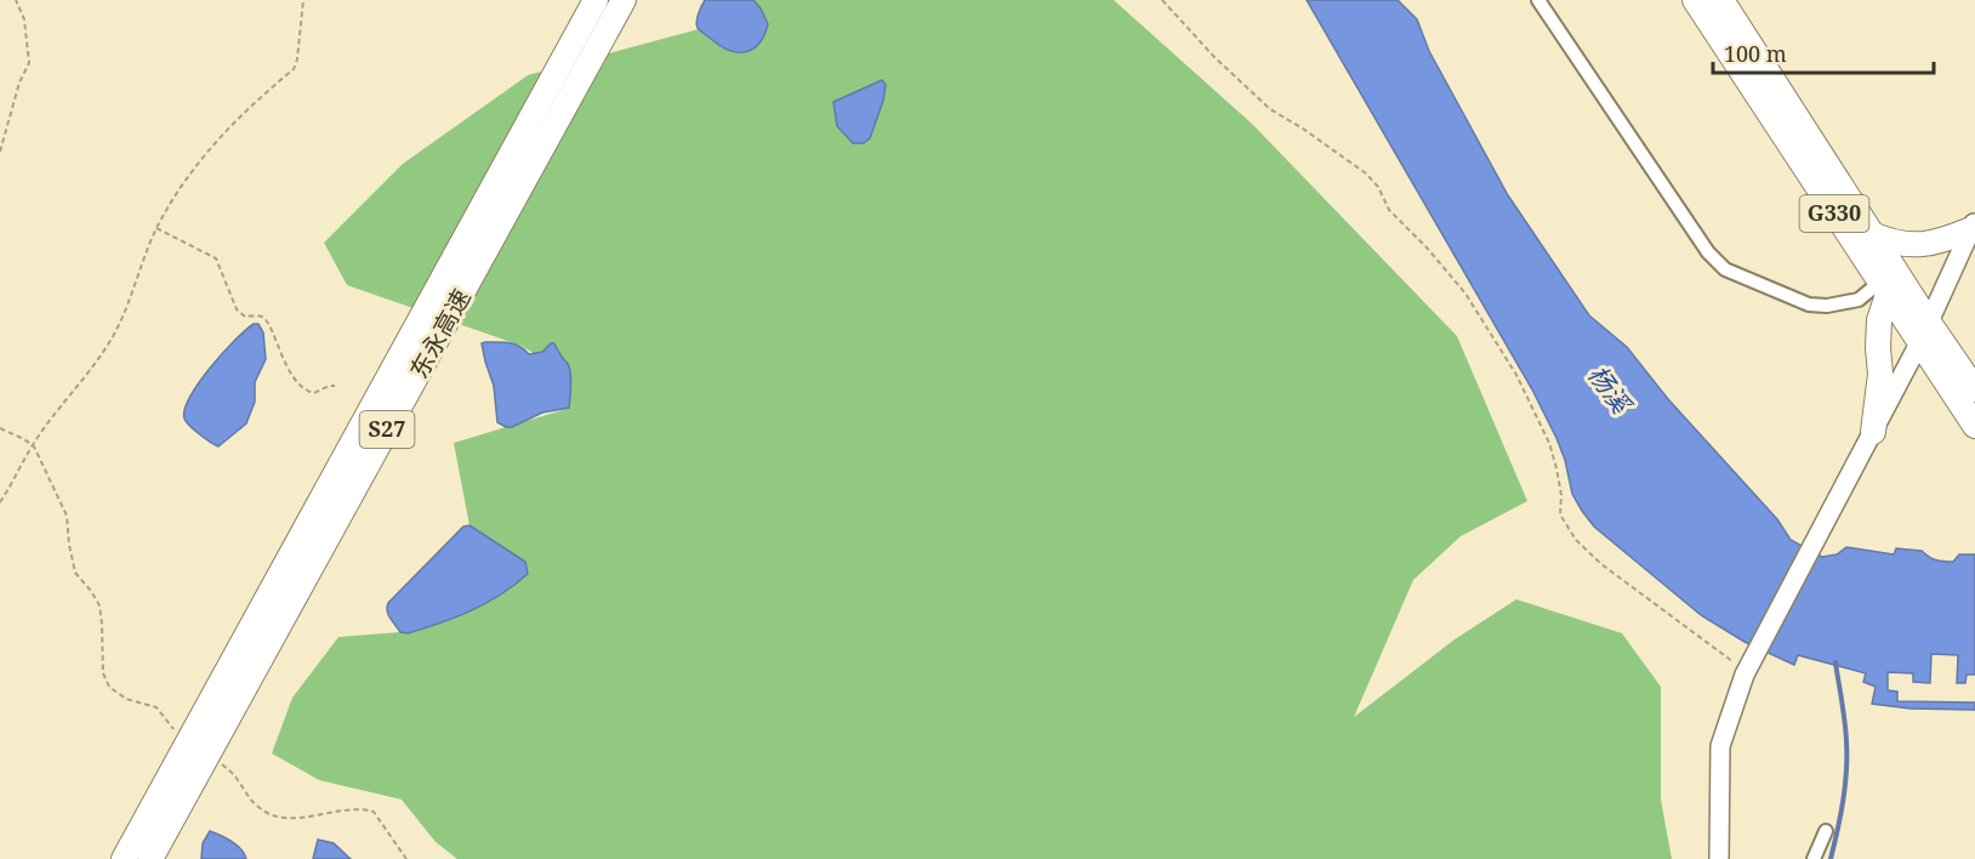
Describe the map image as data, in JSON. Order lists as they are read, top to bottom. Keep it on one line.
{"streets":{"highway":["G330","东永高速","S27"]},"water":["杨溪"],"scale_bar":"100 m"}
